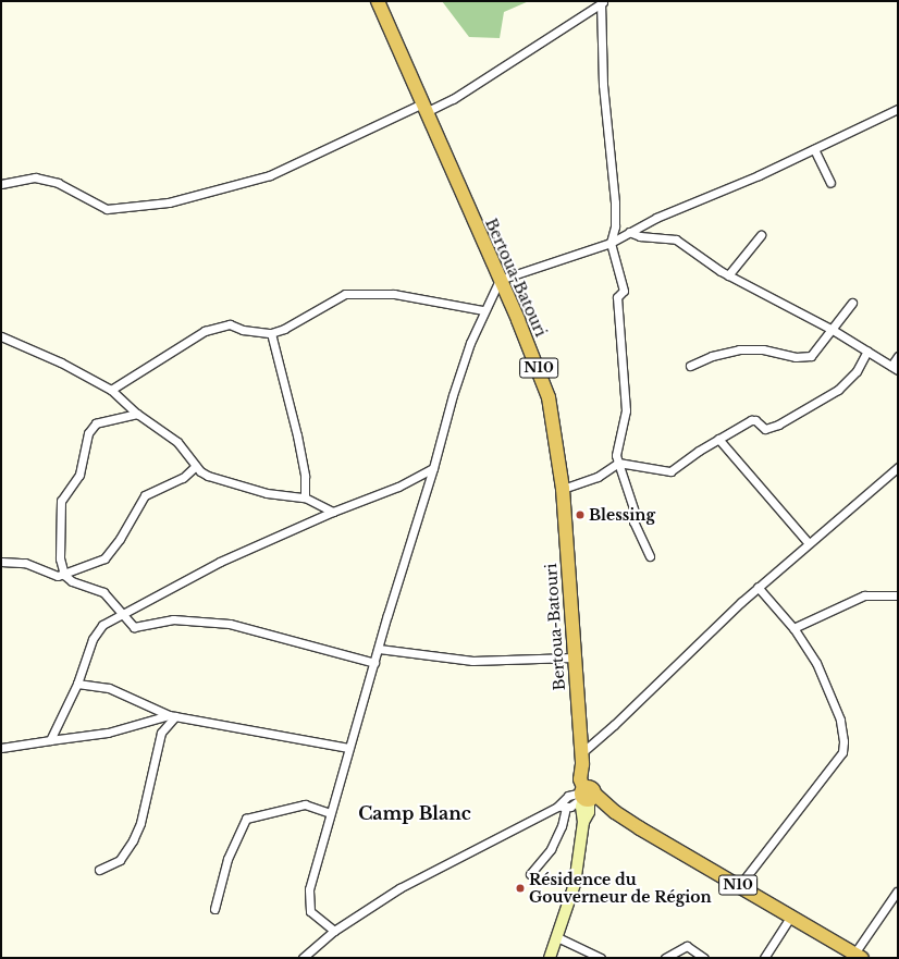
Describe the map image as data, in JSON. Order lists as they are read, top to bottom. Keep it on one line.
{"streets":{"highway":["Bertoua-Batouri","N10"]},"crossings":[["Bertoua-Batouri","N10"]],"districts":["Camp Blanc"],"places":["Blessing","Résidence du Gouverneur de Région"]}
